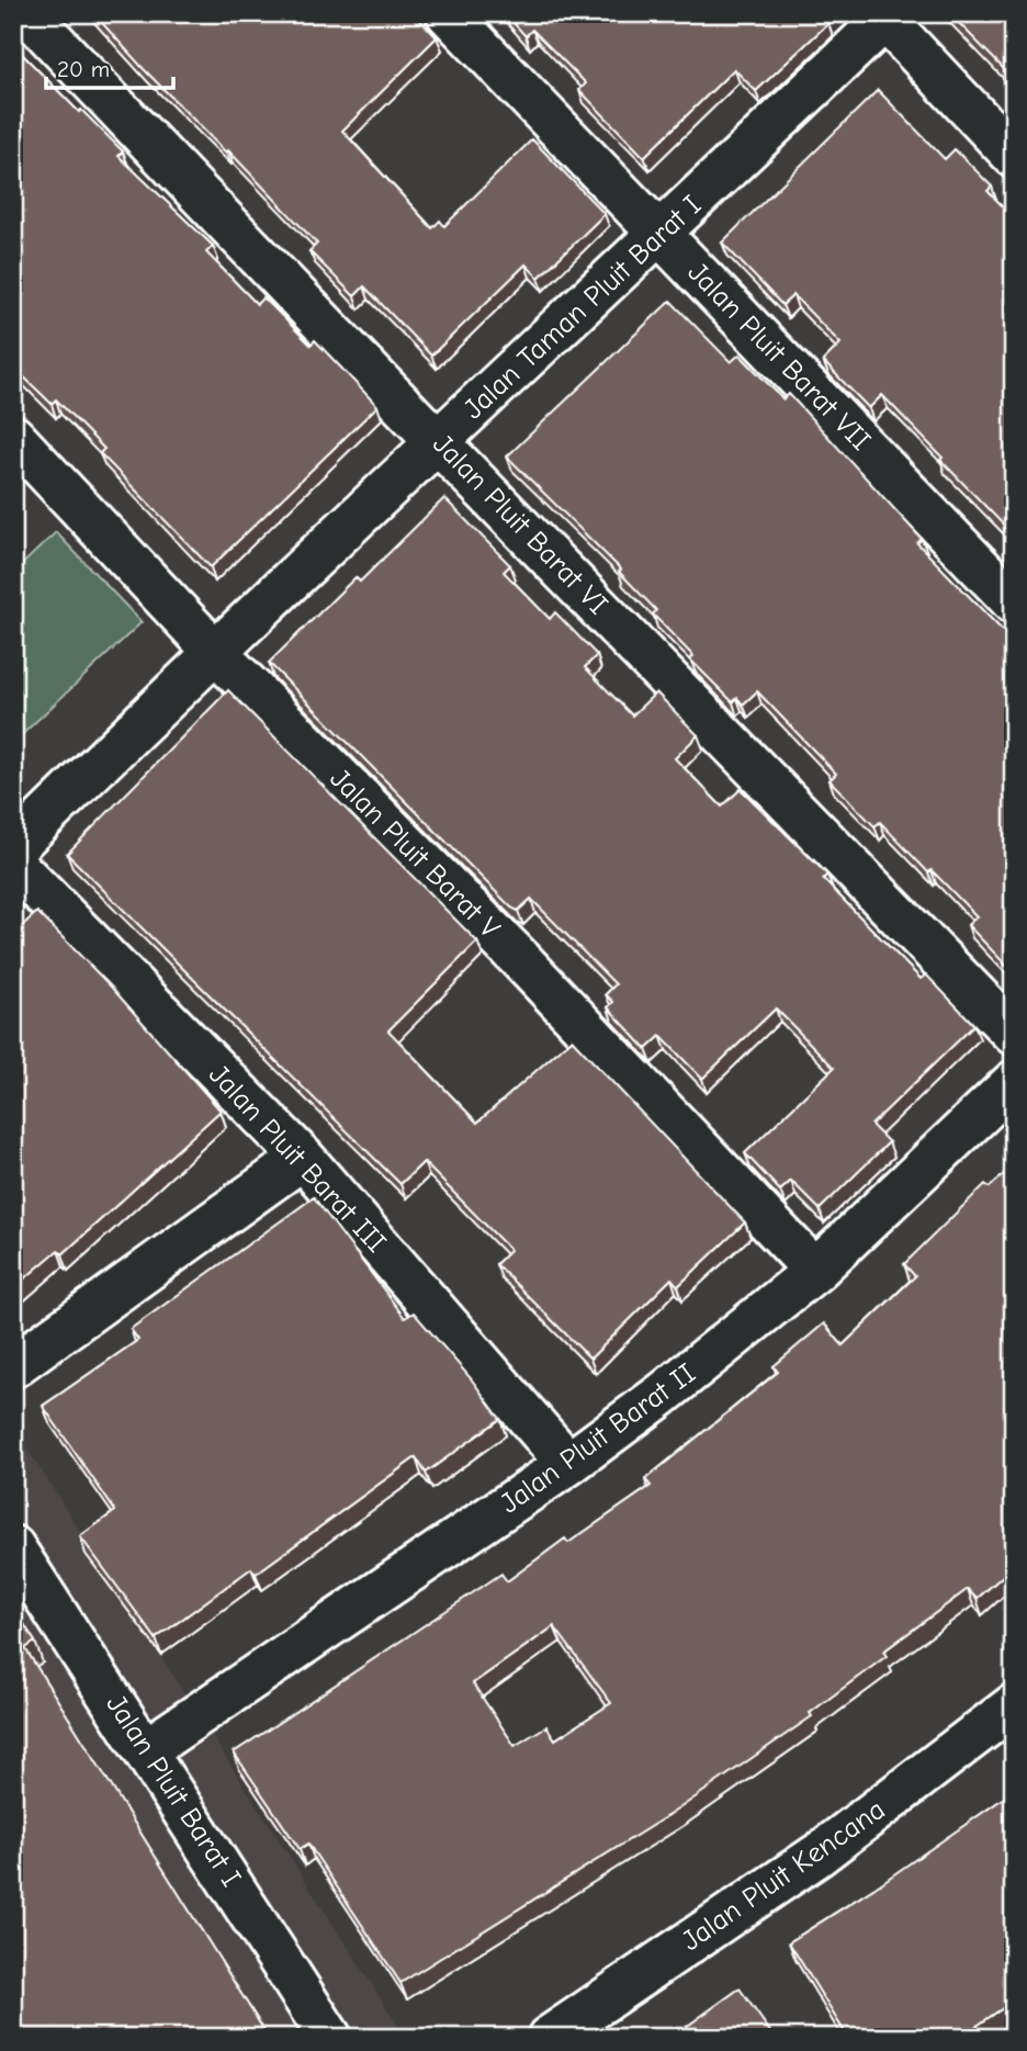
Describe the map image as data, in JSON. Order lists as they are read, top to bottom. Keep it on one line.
{"streets":{"street":["Jalan Taman Pluit Barat I","Jalan Pluit Barat VII","Jalan Pluit Barat VI","Jalan Pluit Barat V","Jalan Pluit Barat III","Jalan Pluit Barat II","Jalan Pluit Barat I","Jalan Pluit Kencana"]},"crossings":[["Jalan Taman Pluit Barat I","Jalan Pluit Barat VII"],["Jalan Taman Pluit Barat I","Jalan Pluit Barat VI"],["Jalan Taman Pluit Barat I","Jalan Pluit Barat V"],["Jalan Pluit Barat V","Jalan Pluit Barat II"],["Jalan Pluit Barat III","Jalan Pluit Barat II"],["Jalan Pluit Barat II","Jalan Pluit Barat I"]],"scale_bar":"20 m"}
